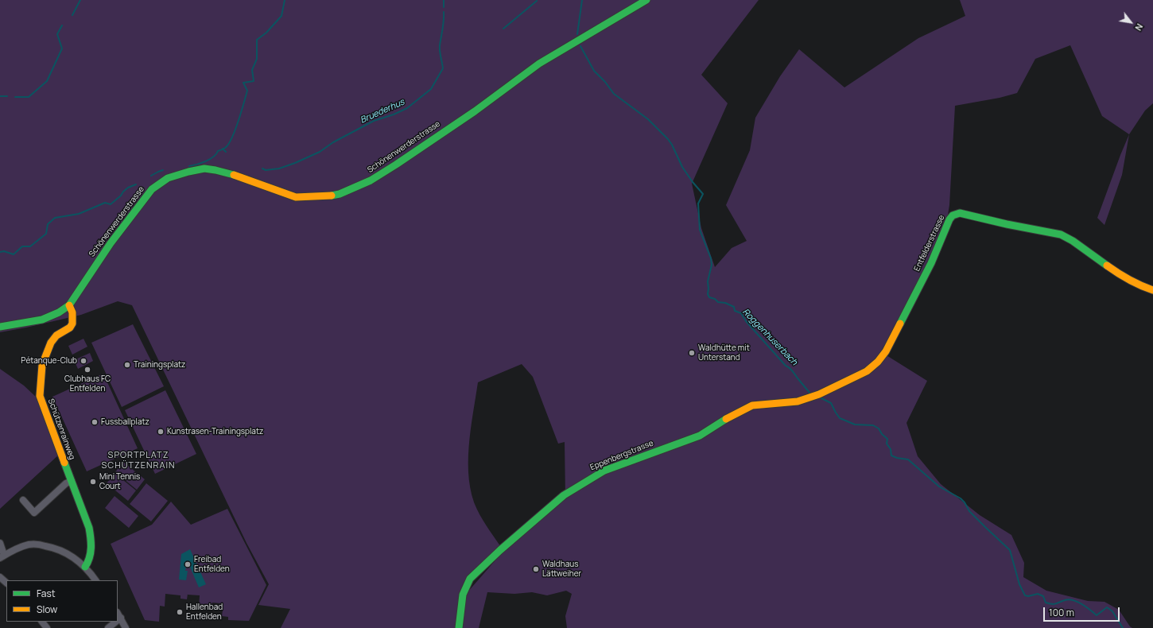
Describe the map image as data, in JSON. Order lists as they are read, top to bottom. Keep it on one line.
{"streets":{"street":["Schönenwerderstrasse","Entfelderstrasse","Schützenrainweg","Eppenbergstrasse"]},"crossings":[["Schönenwerderstrasse","Schützenrainweg"],["Entfelderstrasse","Eppenbergstrasse"]],"districts":["SPORTPLATZ SCHÜTZENRAIN"],"water":["Bruederhus","Roggenhuserbach"],"places":["Waldhütte mit Unterstand","Pétanque-Club","Trainingsplatz","Clubhaus FC Entfelden","Fussballplatz","Kunstrasen-Trainingsplatz","Mini Tennis Court","Freibad Entfelden","Waldhaus Lättweiher","Hallenbad Entfelden"],"legend":["Fast","Slow"],"scale_bar":"100 m","north":"bottom right"}
